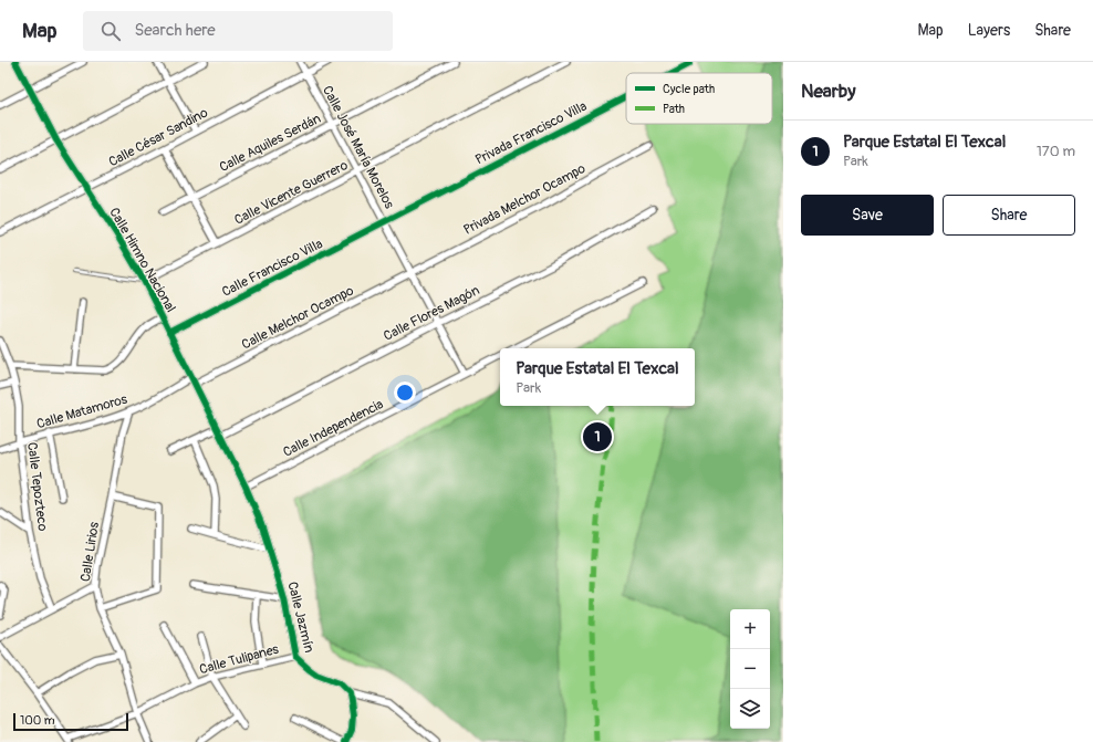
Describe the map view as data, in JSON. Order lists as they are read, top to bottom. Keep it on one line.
{"streets":{"street":["Privada Francisco Villa","Calle César Sandino","Calle Aquiles Serdán","Calle José María Morelos","Calle Vicente Guerrero","Privada Melchor Ocampo","Calle Himno Nacional","Calle Francisco Villa","Calle Flores Magón","Calle Melchor Ocampo","Calle Matamoros","Calle Independencia","Calle Tepozteco","Calle Lirios","Calle Jazmín","Calle Tulipanes"]},"crossings":[["Privada Francisco Villa","Calle José María Morelos"],["Privada Francisco Villa","Calle Francisco Villa"],["Calle César Sandino","Calle José María Morelos"],["Calle César Sandino","Calle Himno Nacional"],["Calle Aquiles Serdán","Calle José María Morelos"],["Calle José María Morelos","Calle Vicente Guerrero"],["Calle José María Morelos","Privada Melchor Ocampo"],["Calle José María Morelos","Calle Francisco Villa"],["Calle José María Morelos","Calle Flores Magón"],["Calle José María Morelos","Calle Melchor Ocampo"],["Calle José María Morelos","Calle Independencia"],["Calle Vicente Guerrero","Calle Himno Nacional"],["Privada Melchor Ocampo","Calle Melchor Ocampo"],["Calle Himno Nacional","Calle Francisco Villa"],["Calle Himno Nacional","Calle Flores Magón"],["Calle Himno Nacional","Calle Melchor Ocampo"],["Calle Himno Nacional","Calle Matamoros"],["Calle Himno Nacional","Calle Independencia"],["Calle Himno Nacional","Calle Jazmín"],["Calle Matamoros","Calle Tepozteco"],["Calle Matamoros","Calle Lirios"],["Calle Lirios","Calle Tulipanes"],["Calle Jazmín","Calle Tulipanes"]],"legend":["Cycle path","Path"],"scale_bar":"100 m","page":{"header":"Map","search":"Search here","nav":["Map","Layers","Share"],"heading":"Nearby","list":[{"mark":"1","name":"Parque Estatal El Texcal","note":"Park","value":"170 m"}],"buttons":["Save","Share"],"popup":["Parque Estatal El Texcal","Park"],"pins":"1","map_buttons":["+","−"],"scale":"100 m"}}
